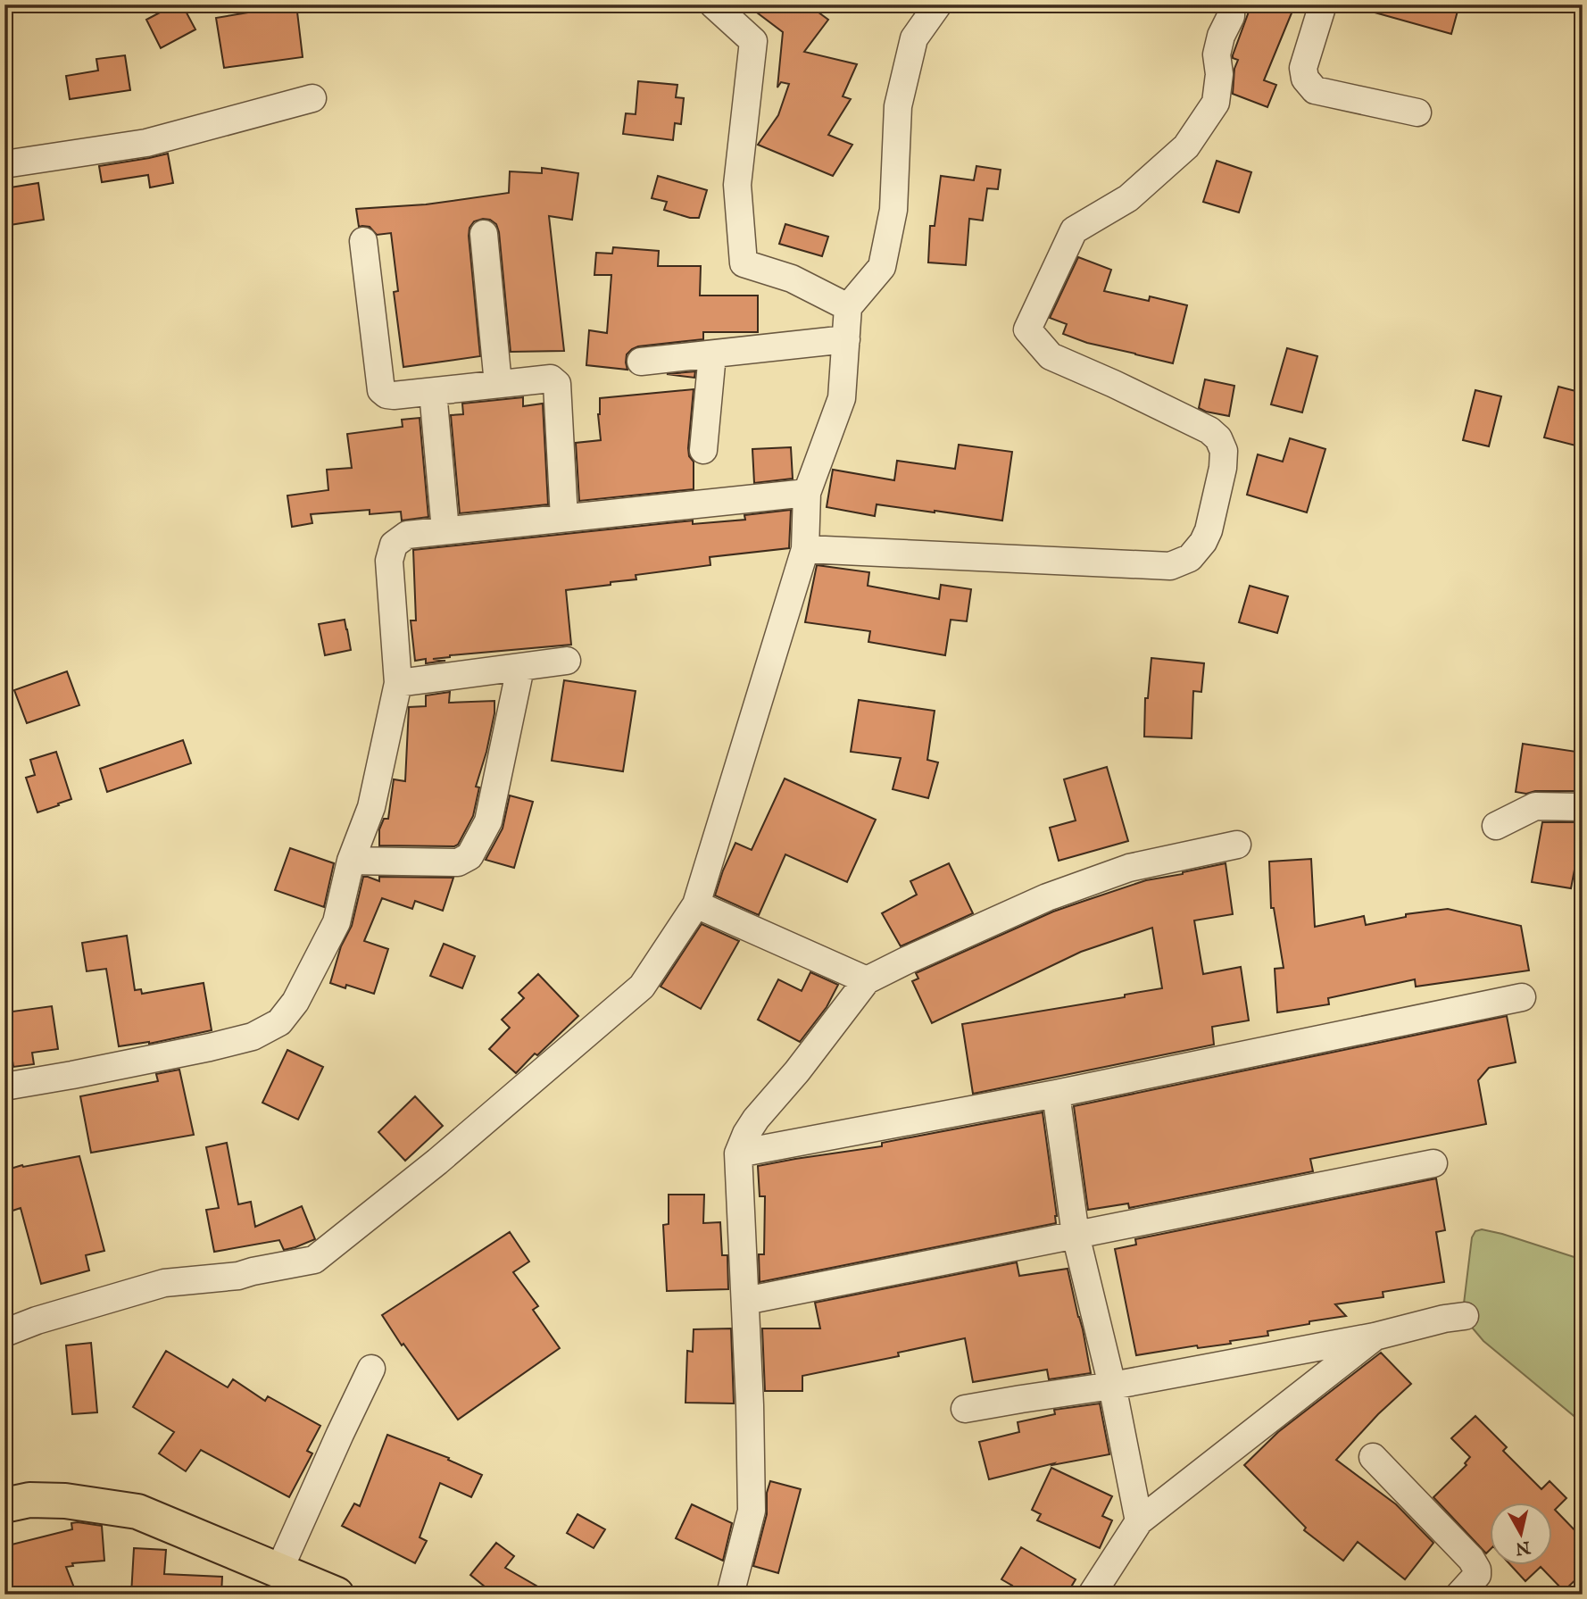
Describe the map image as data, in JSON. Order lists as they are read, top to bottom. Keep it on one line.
{"north":"bottom"}
